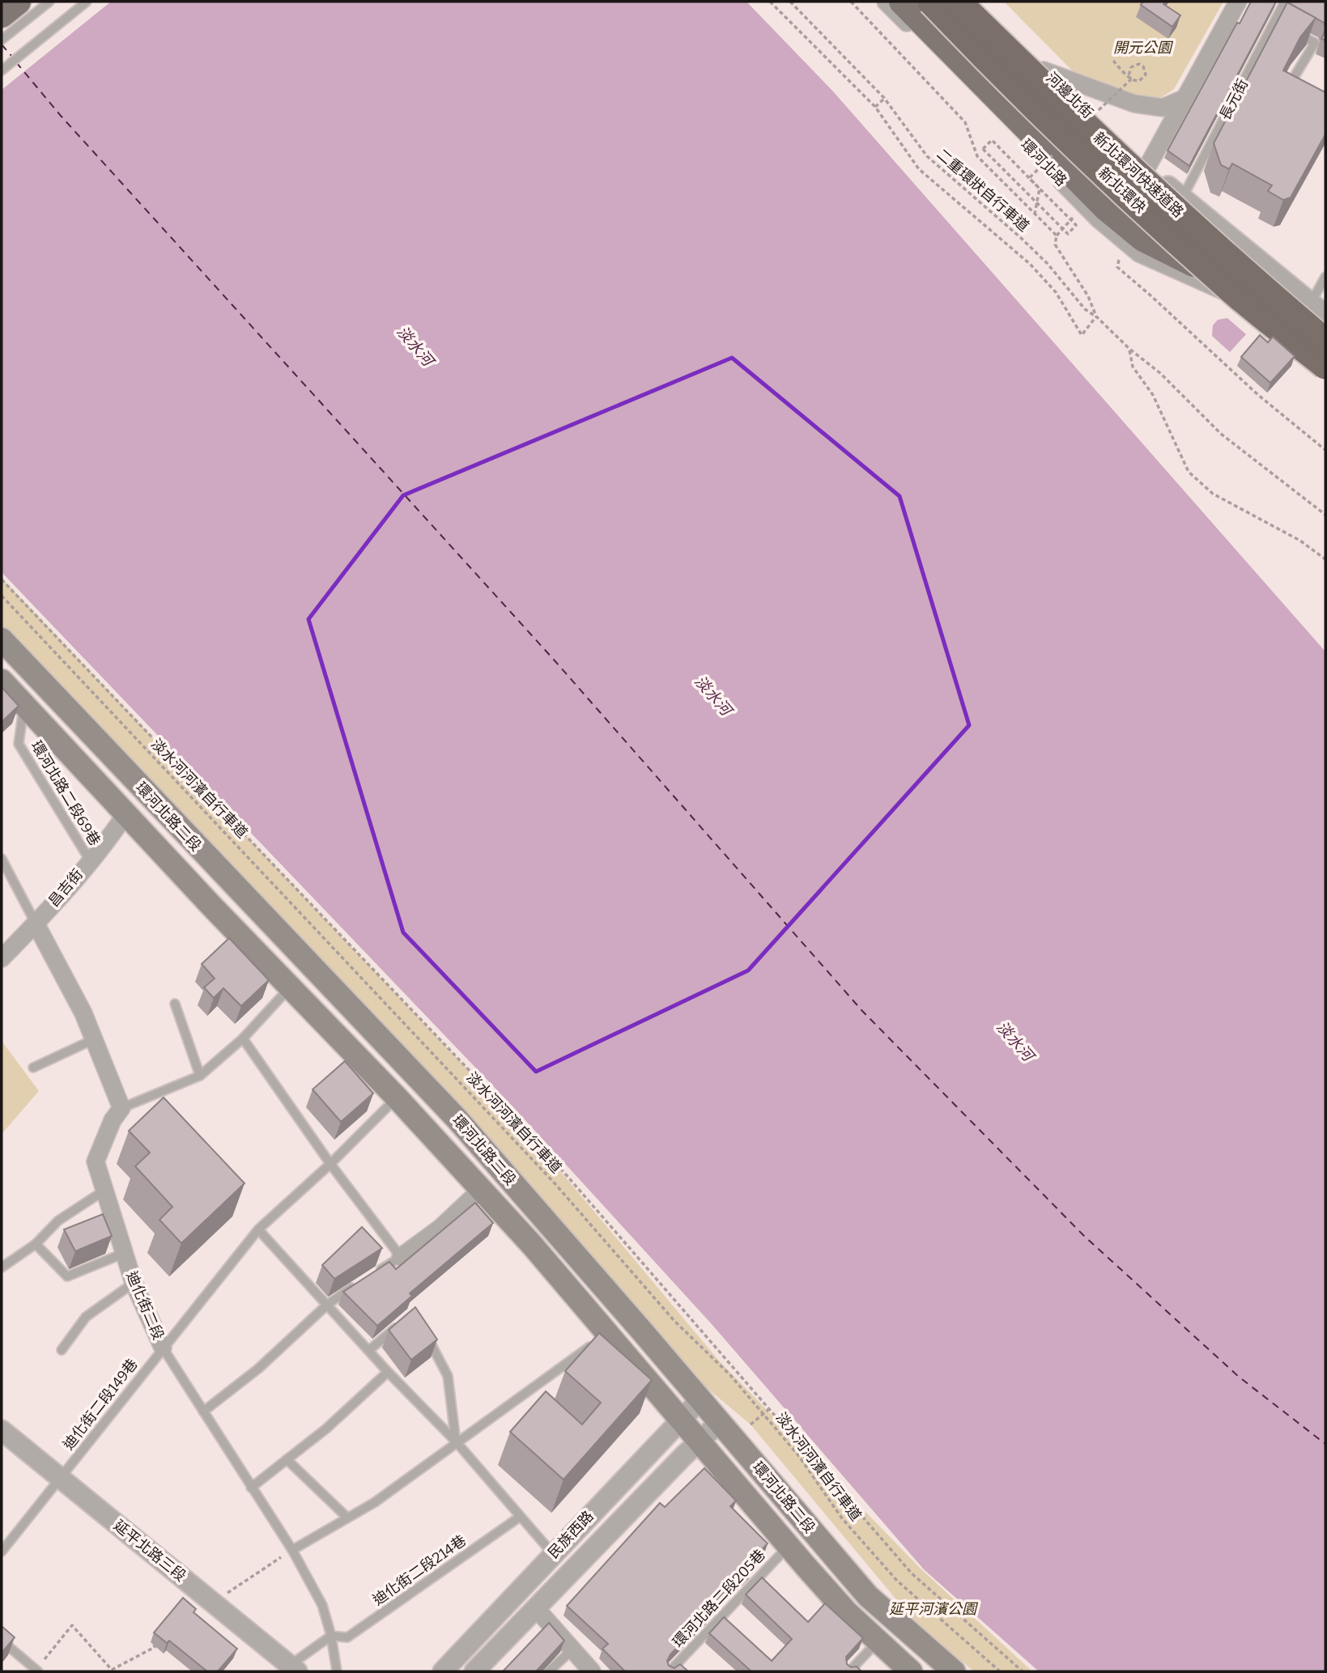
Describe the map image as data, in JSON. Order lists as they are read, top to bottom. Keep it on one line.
{"streets":{"highway":["新北環河快速道路","新北環快"],"main road":["環河北路二段"],"street":["河邊北街","環河北路","昌吉街","迪化街二段","民族西路","延平北路三段"],"lane":["長元街","環河北路二段69巷","迪化街二段149巷","迪化街二段214巷","環河北路二段205巷"],"path":["二重環狀自行車道","淡水河河濱自行車道"]},"crossings":[["河邊北街","長元街"],["環河北路二段69巷","環河北路二段"],["環河北路二段69巷","昌吉街"],["環河北路二段","昌吉街"],["環河北路二段","迪化街二段149巷"],["環河北路二段","民族西路"],["環河北路二段","環河北路二段205巷"],["迪化街二段","迪化街二段149巷"],["迪化街二段","迪化街二段214巷"],["迪化街二段149巷","延平北路三段"]],"water":["淡水河"],"parks":["開元公園","延平河濱公園"]}
